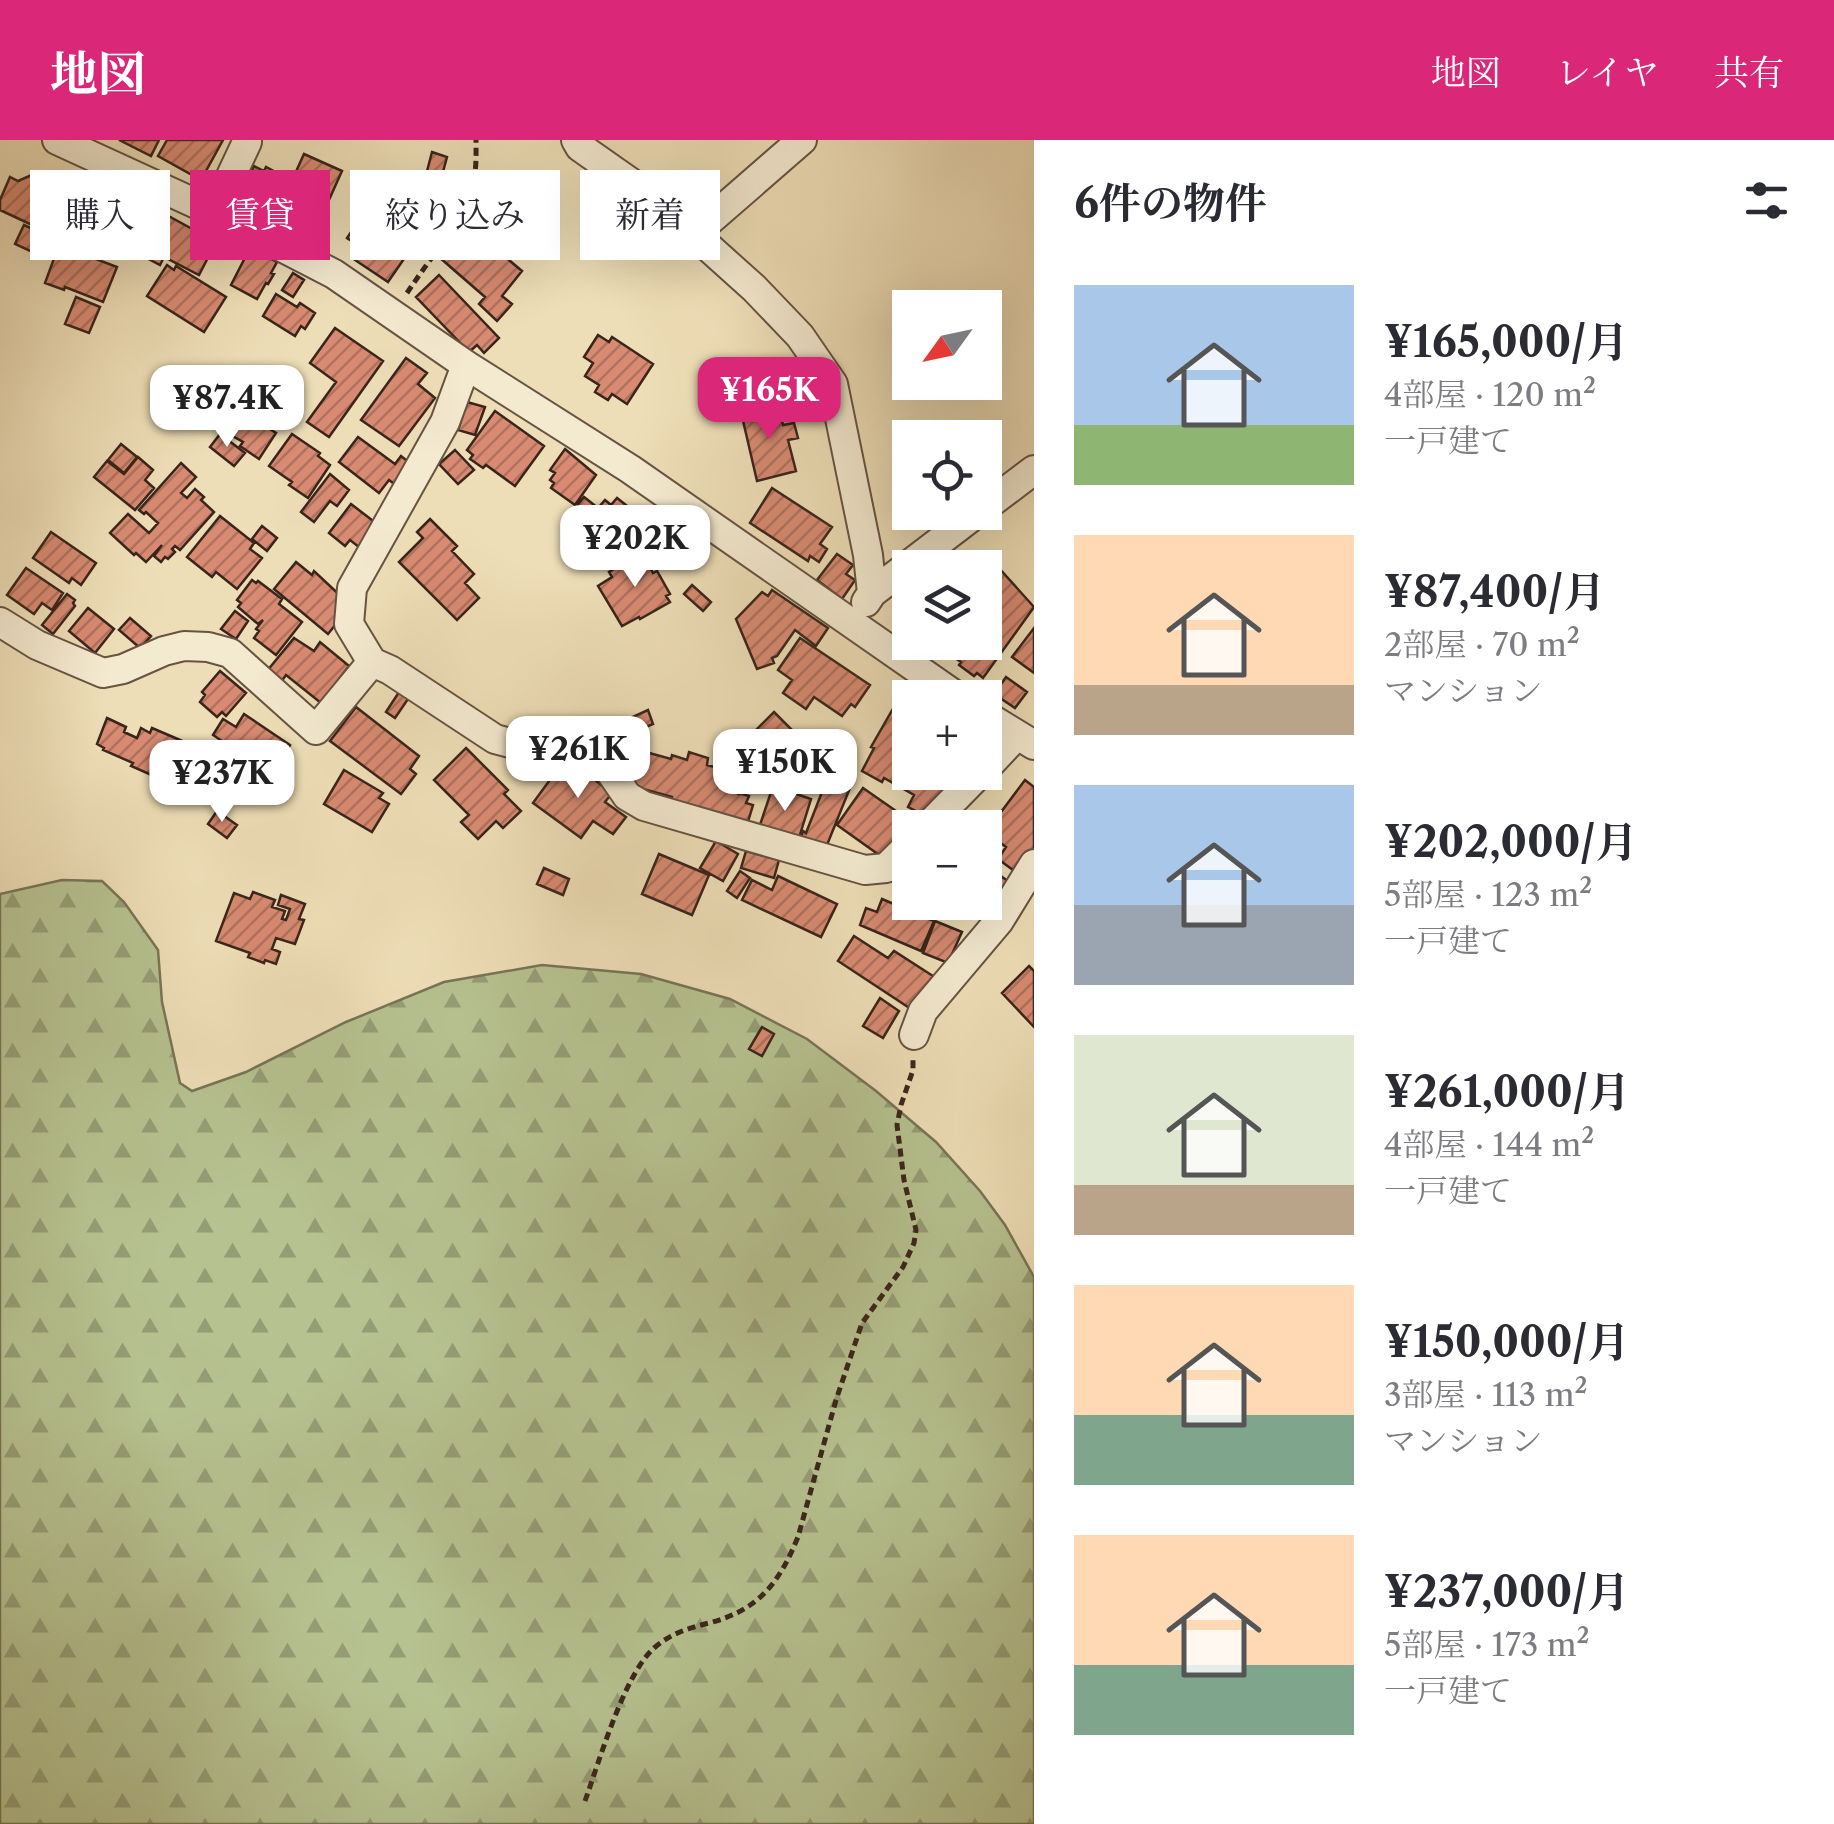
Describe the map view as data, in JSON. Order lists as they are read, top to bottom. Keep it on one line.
{"north":"bottom left","page":{"header":"地図","nav":["地図","レイヤ","共有"],"heading":"6件の物件","chip":["購入","賃貸","絞り込み","新着"],"list":[{"name":"¥165,000/月","note":"4部屋 · 120 m² · 一戸建て"},{"name":"¥87,400/月","note":"2部屋 · 70 m² · マンション"},{"name":"¥202,000/月","note":"5部屋 · 123 m² · 一戸建て"},{"name":"¥261,000/月","note":"4部屋 · 144 m² · 一戸建て"},{"name":"¥150,000/月","note":"3部屋 · 113 m² · マンション"},{"name":"¥237,000/月","note":"5部屋 · 173 m² · 一戸建て"}],"map_buttons":["+","−"],"price":["¥165K","¥87.4K","¥202K","¥261K","¥150K","¥237K"]}}
